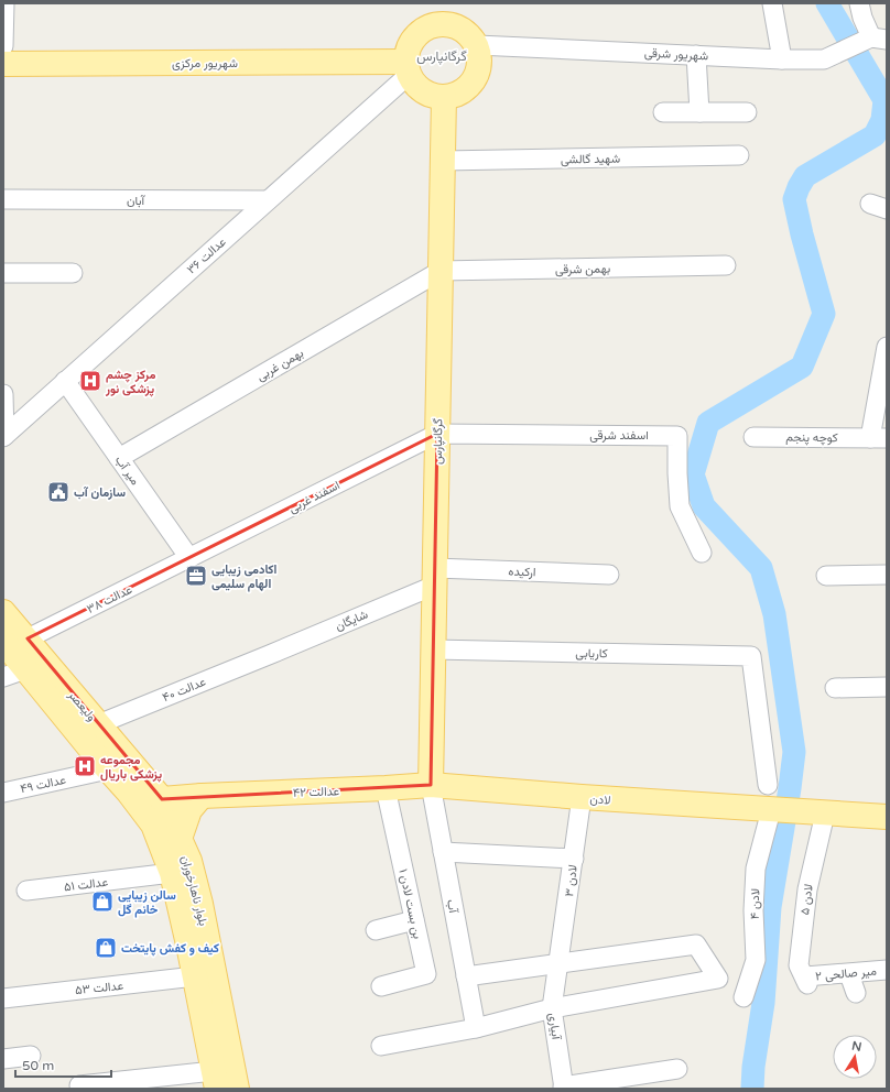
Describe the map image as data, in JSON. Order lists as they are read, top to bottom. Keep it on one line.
{"streets":{"main road":["شهریور مرکزی","گرگانپارس","ولیعصر","عدالت ۴۲","لادن","بلوار ناهارخوران"],"street":["شهریور شرقی","شهید گالشی","آبان","عدالت ۳۶","بهمن شرقی","بهمن غربی","اسفند شرقی","کوچه پنجم","میر آب","اسفند غربی","ارکیده","عدالت ۳۸","شایگان","کاریابی","عدالت ۴۰","عدالت ۴۹","۳ لادن","عدالت ۵۱","۵ لادن","۱ بن بست لادن","۴ لادن","آب","۲ میر صالحی","عدالت ۵۳","آبیاری"]},"crossings":[["شهریور شرقی","شهریور مرکزی"],["شهریور شرقی","عدالت ۳۶"],["شهریور شرقی","گرگانپارس"],["شهریور مرکزی","عدالت ۳۶"],["شهریور مرکزی","گرگانپارس"],["شهید گالشی","گرگانپارس"],["آبان","عدالت ۳۶"],["عدالت ۳۶","گرگانپارس"],["عدالت ۳۶","میر آب"],["بهمن شرقی","بهمن غربی"],["بهمن شرقی","گرگانپارس"],["بهمن غربی","گرگانپارس"],["بهمن غربی","میر آب"],["اسفند شرقی","گرگانپارس"],["اسفند شرقی","اسفند غربی"],["گرگانپارس","اسفند غربی"],["گرگانپارس","ارکیده"],["گرگانپارس","شایگان"],["گرگانپارس","کاریابی"],["گرگانپارس","عدالت ۴۲"],["گرگانپارس","لادن"],["گرگانپارس","آب"],["میر آب","اسفند غربی"],["میر آب","عدالت ۳۸"],["اسفند غربی","عدالت ۳۸"],["ارکیده","شایگان"],["عدالت ۳۸","ولیعصر"],["شایگان","عدالت ۴۰"],["عدالت ۴۰","ولیعصر"],["ولیعصر","عدالت ۴۹"],["ولیعصر","عدالت ۴۲"],["ولیعصر","بلوار ناهارخوران"],["عدالت ۴۲","لادن"],["عدالت ۴۲","بلوار ناهارخوران"],["عدالت ۴۲","۱ بن بست لادن"],["عدالت ۴۲","آب"],["لادن","۳ لادن"],["لادن","۵ لادن"],["لادن","۴ لادن"],["لادن","آب"],["۳ لادن","آبیاری"],["عدالت ۵۱","بلوار ناهارخوران"],["بلوار ناهارخوران","عدالت ۵۳"],["۵ لادن","۲ میر صالحی"]],"districts":["گرگانپارس"],"places":{"hospital":["مرکز چشم پزشکی نور","مجموعه پزشکی باریال"],"public building":["سازمان آب"],"office":["اکادمی زیبایی الهام سلیمی"],"shop":["سالن زیبایی خانم گل","کیف و کفش پایتخت"]},"scale_bar":"50 m","north":"top"}
